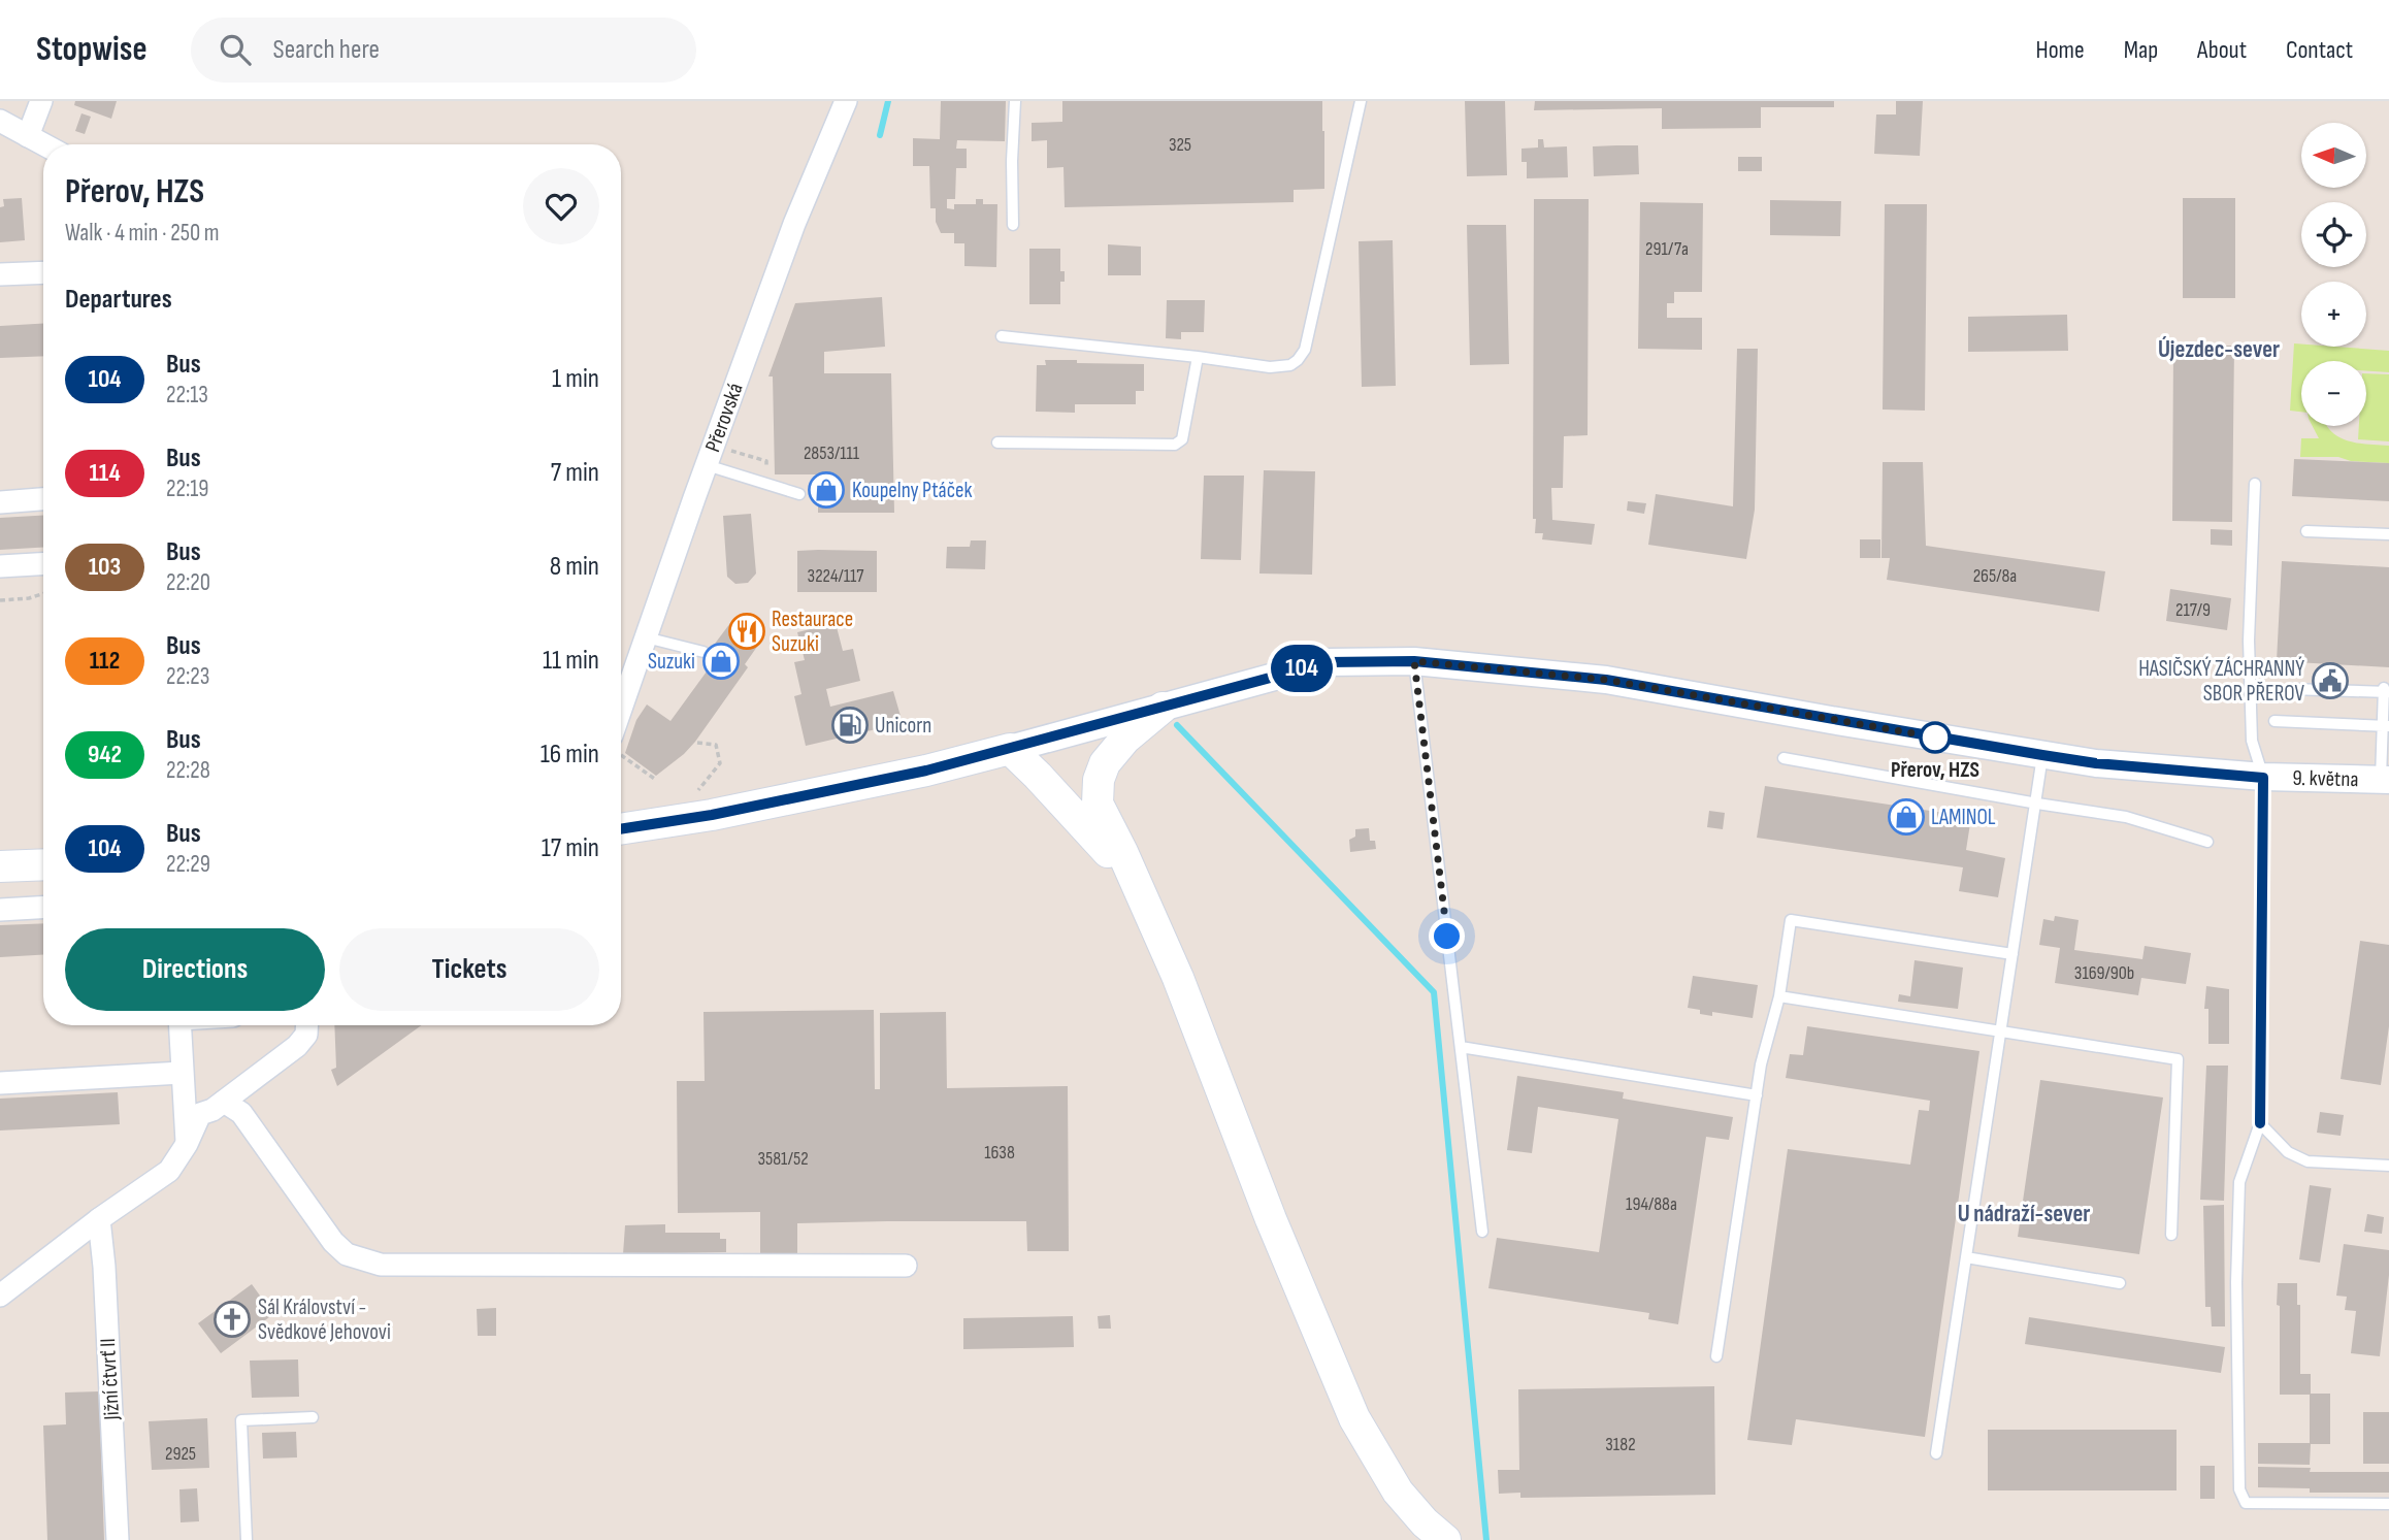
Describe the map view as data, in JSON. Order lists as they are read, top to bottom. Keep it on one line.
{"streets":{"main road":["9. května"],"street":["Přerovská","Jižní čtvrť II"]},"districts":["Újezdec-sever","U nádraží-sever"],"places":{"shop":["Koupelny Ptáček","Suzuki","LAMINOL"],"restaurant":["Restaurace Suzuki"],"public building":["HASIČSKÝ ZÁCHRANNÝ SBOR PŘEROV"],"fuel station":["Unicorn"],"other":["Přerov, HZS"],"church":["Sál Království - Svědkové Jehovovi"]},"lines":["bus line 104"],"house_numbers":["325","291/7a","2853/111","3224/117","265/8a","217/9","3169/90b","1638","3581/52","194/88a","3182","2925"],"north":"left","page":{"header":"Stopwise","search":"Search here","nav":["Home","Map","About","Contact"],"on_map":"104","map_buttons":["+","−"],"heading":[["Přerov, HZS","Walk · 4 min · 250 m"],"Departures"],"list":[{"mark":"104","name":"Bus","note":"22:13","value":"1 min"},{"mark":"114","name":"Bus","note":"22:19","value":"7 min"},{"mark":"103","name":"Bus","note":"22:20","value":"8 min"},{"mark":"112","name":"Bus","note":"22:23","value":"11 min"},{"mark":"942","name":"Bus","note":"22:28","value":"16 min"},{"mark":"104","name":"Bus","note":"22:29","value":"17 min"}],"buttons":["Directions","Tickets"]}}
